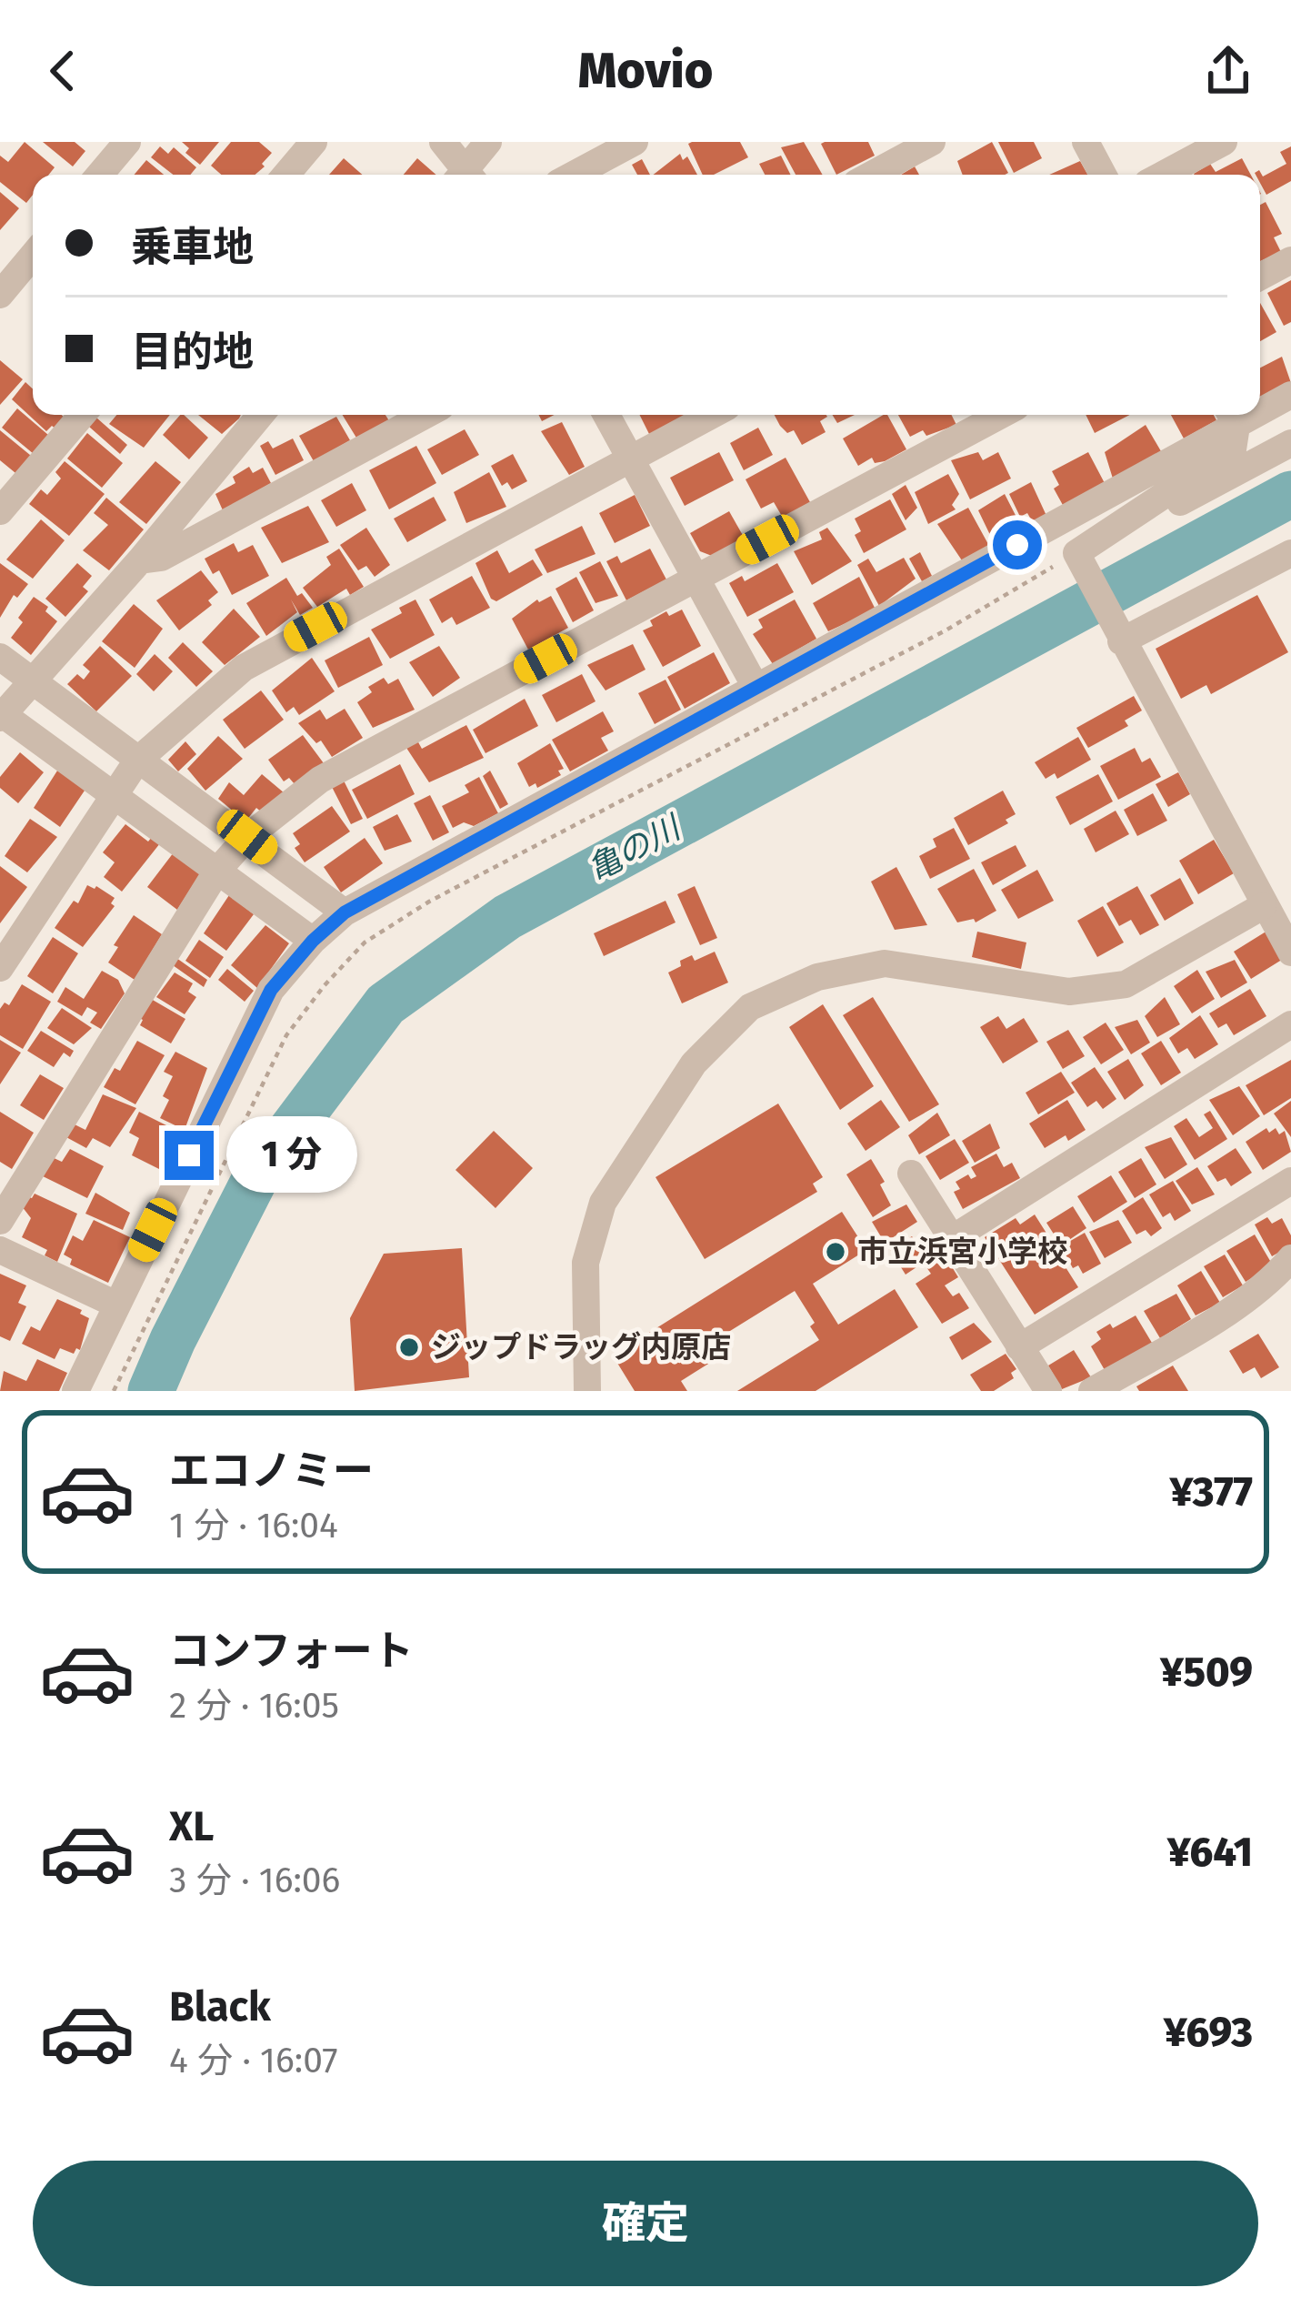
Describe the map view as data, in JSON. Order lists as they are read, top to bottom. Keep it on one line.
{"water":["亀の川"],"places":["市立浜宮小学校","ジップドラッグ内原店"],"page":{"header":"Movio","banner":["乗車地","目的地"],"bubble":"1 分","list":[{"name":"エコノミー","note":"1 分 · 16:04","value":"¥377"},{"name":"コンフォート","note":"2 分 · 16:05","value":"¥509"},{"name":"XL","note":"3 分 · 16:06","value":"¥641"},{"name":"Black","note":"4 分 · 16:07","value":"¥693"}],"buttons":"確定"}}
